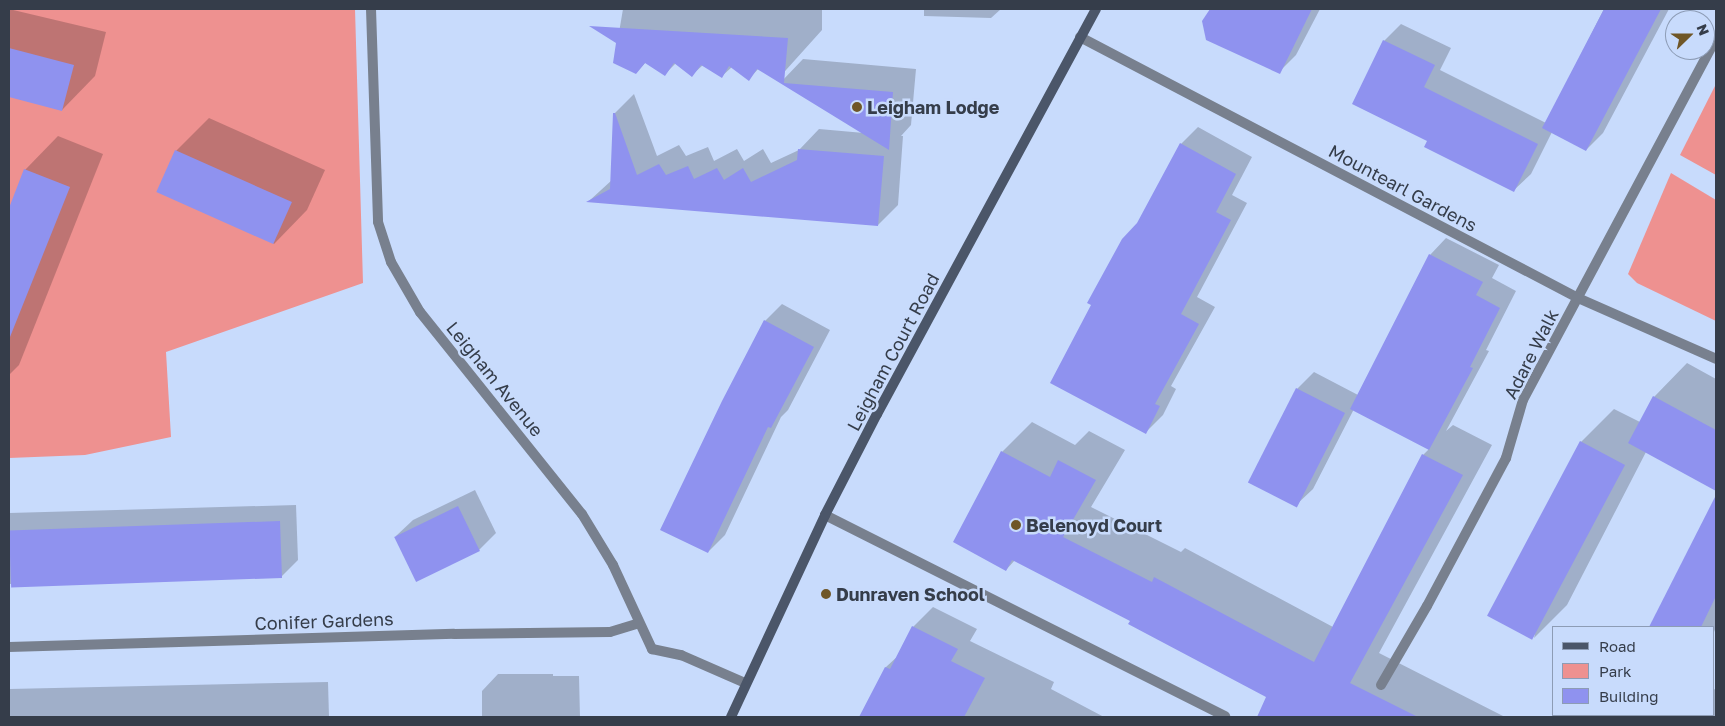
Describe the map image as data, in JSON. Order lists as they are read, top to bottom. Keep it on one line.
{"streets":{"street":["Mountearl Gardens","Leigham Court Road","Adare Walk","Leigham Avenue","Conifer Gardens"]},"crossings":[["Mountearl Gardens","Leigham Court Road"],["Mountearl Gardens","Adare Walk"],["Leigham Court Road","Leigham Avenue"],["Leigham Avenue","Conifer Gardens"]],"places":["Leigham Lodge","Belenoyd Court","Dunraven School"],"legend":["Road","Park","Building"],"north":"right"}
